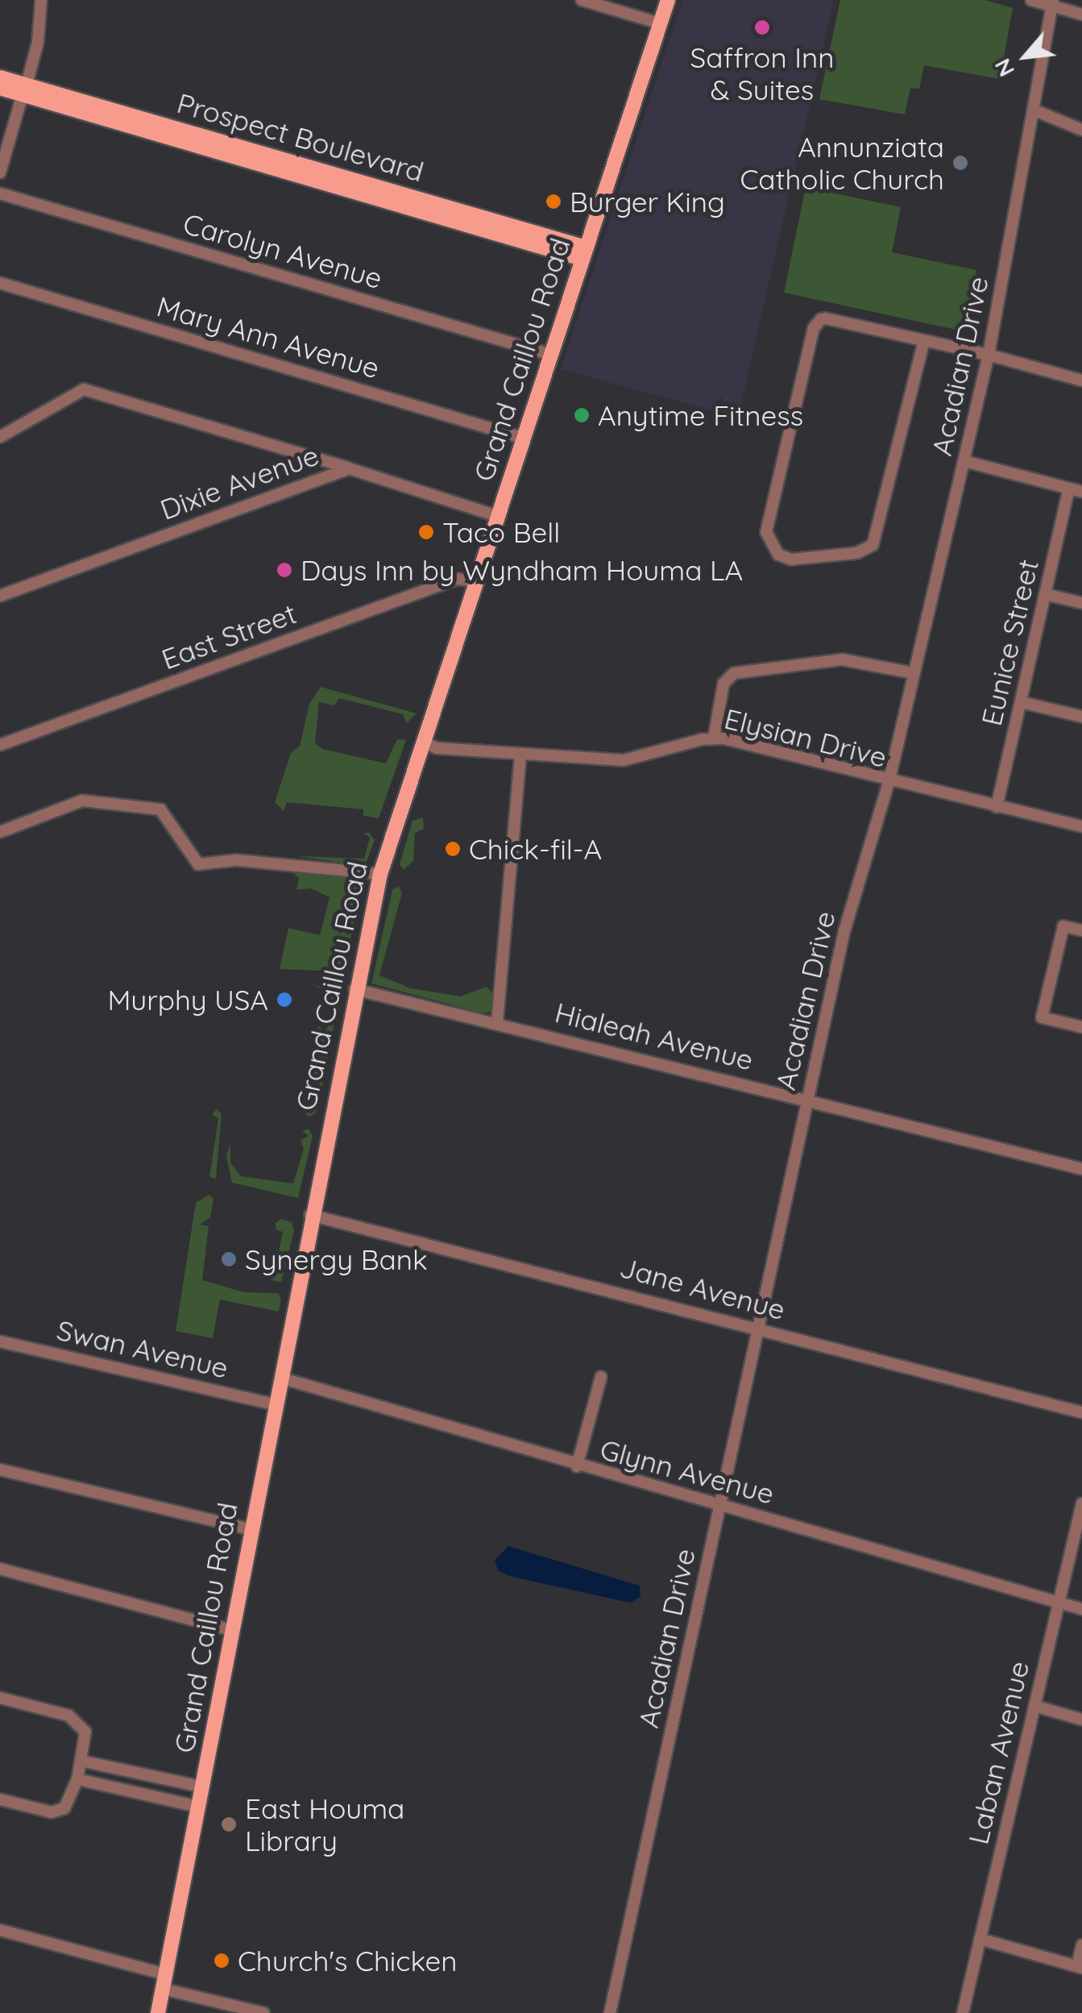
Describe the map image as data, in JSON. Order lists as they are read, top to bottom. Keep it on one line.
{"streets":{"main road":["Prospect Boulevard","Grand Caillou Road"],"street":["Carolyn Avenue","Mary Ann Avenue","Acadian Drive","Dixie Avenue","East Street","Eunice Street","Elysian Drive","Hialeah Avenue","Jane Avenue","Swan Avenue","Glynn Avenue","Laban Avenue"]},"crossings":[["Prospect Boulevard","Grand Caillou Road"],["Carolyn Avenue","Grand Caillou Road"],["Mary Ann Avenue","Grand Caillou Road"],["Grand Caillou Road","Dixie Avenue"],["Grand Caillou Road","East Street"],["Grand Caillou Road","Elysian Drive"],["Grand Caillou Road","Hialeah Avenue"],["Grand Caillou Road","Jane Avenue"],["Grand Caillou Road","Swan Avenue"],["Grand Caillou Road","Glynn Avenue"],["Acadian Drive","Elysian Drive"],["Acadian Drive","Hialeah Avenue"],["Acadian Drive","Jane Avenue"],["Acadian Drive","Glynn Avenue"],["Eunice Street","Elysian Drive"],["Glynn Avenue","Laban Avenue"]],"places":["Saffron Inn & Suites","Annunziata Catholic Church","Burger King","Anytime Fitness","Taco Bell","Days Inn by Wyndham Houma LA","Chick-fil-A","Murphy USA","Synergy Bank","East Houma Library","Church's Chicken"],"north":"bottom left"}
